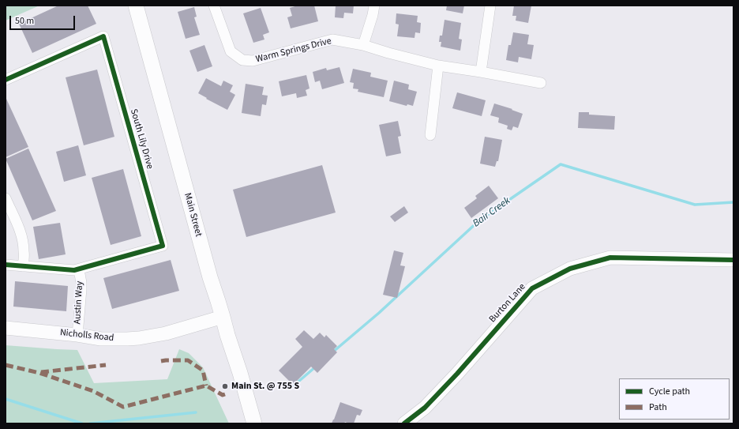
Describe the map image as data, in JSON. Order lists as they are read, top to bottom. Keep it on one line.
{"streets":{"main road":["Main Street"],"street":["Warm Springs Drive","South Lily Drive","Austin Way","Burton Lane","Nicholls Road"]},"crossings":[["South Lily Drive","Austin Way"],["Main Street","Nicholls Road"],["Austin Way","Nicholls Road"]],"water":["Bair Creek"],"places":["Main St. @ 755 S"],"legend":["Cycle path","Path"],"scale_bar":"50 m"}
